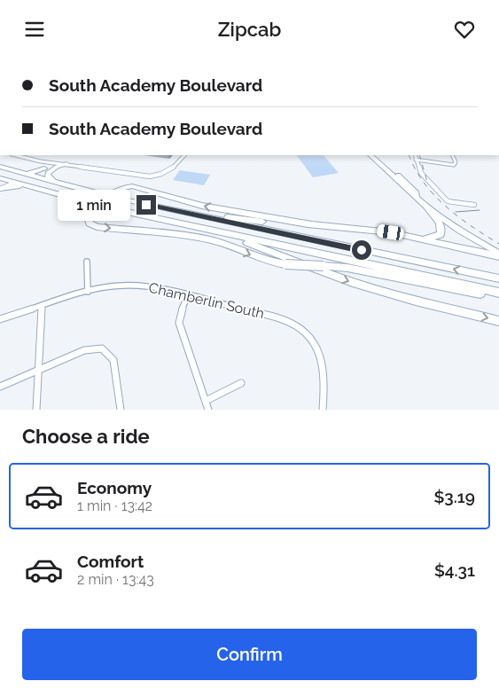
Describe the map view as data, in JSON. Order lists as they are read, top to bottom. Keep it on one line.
{"streets":{"street":["Chamberlin South"]},"page":{"header":"Zipcab","banner":["South Academy Boulevard","South Academy Boulevard"],"bubble":"1 min","heading":"Choose a ride","list":[{"name":"Economy","note":"1 min · 13:42","value":"$3.19"},{"name":"Comfort","note":"2 min · 13:43","value":"$4.31"}],"buttons":"Confirm"}}
